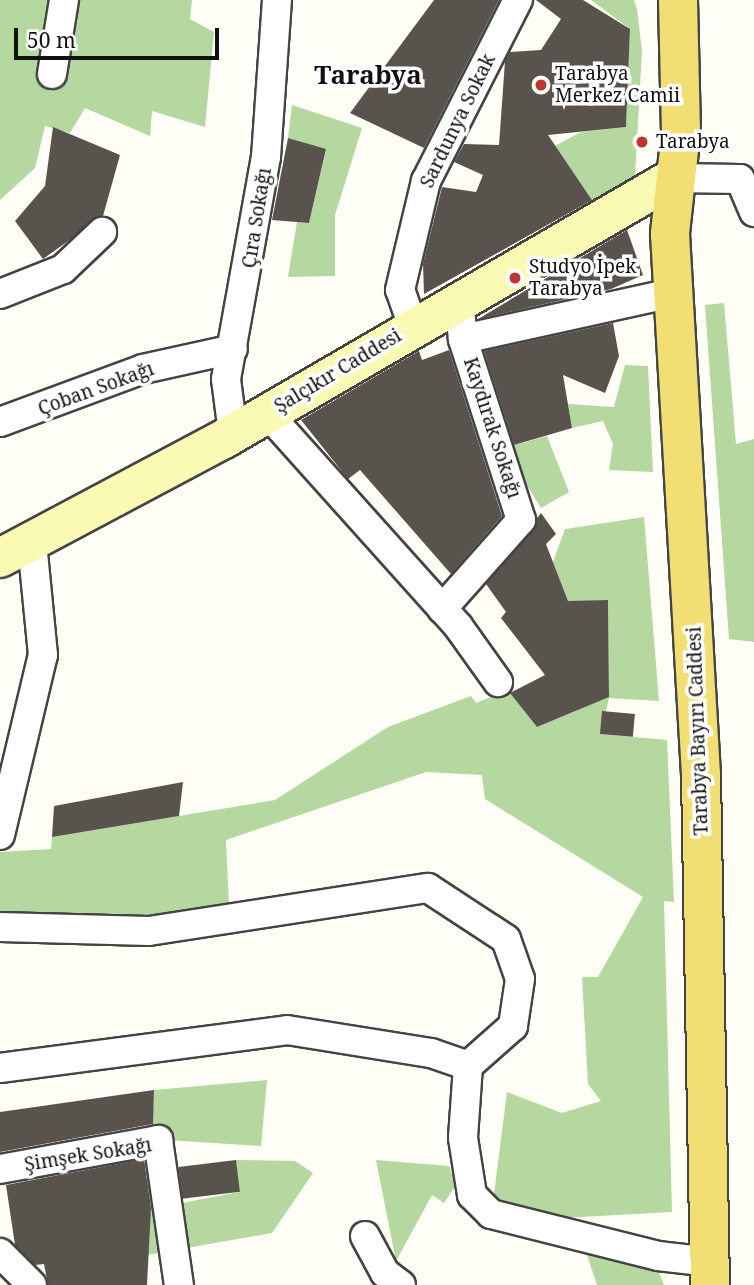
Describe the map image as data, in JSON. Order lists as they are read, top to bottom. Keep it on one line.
{"streets":{"main road":["Şalçıkır Caddesi","Tarabya Bayırı Caddesi"],"street":["Sardunya Sokak","Çıra Sokağı","Çoban Sokağı","Kaydırak Sokağı","Şimşek Sokağı"]},"crossings":[["Sardunya Sokak","Şalçıkır Caddesi"],["Çıra Sokağı","Şalçıkır Caddesi"],["Çıra Sokağı","Çoban Sokağı"],["Şalçıkır Caddesi","Kaydırak Sokağı"],["Şalçıkır Caddesi","Tarabya Bayırı Caddesi"]],"districts":["Tarabya"],"places":["Tarabya Merkez Camii","Tarabya","Studyo İpek Tarabya"],"scale_bar":"50 m"}
